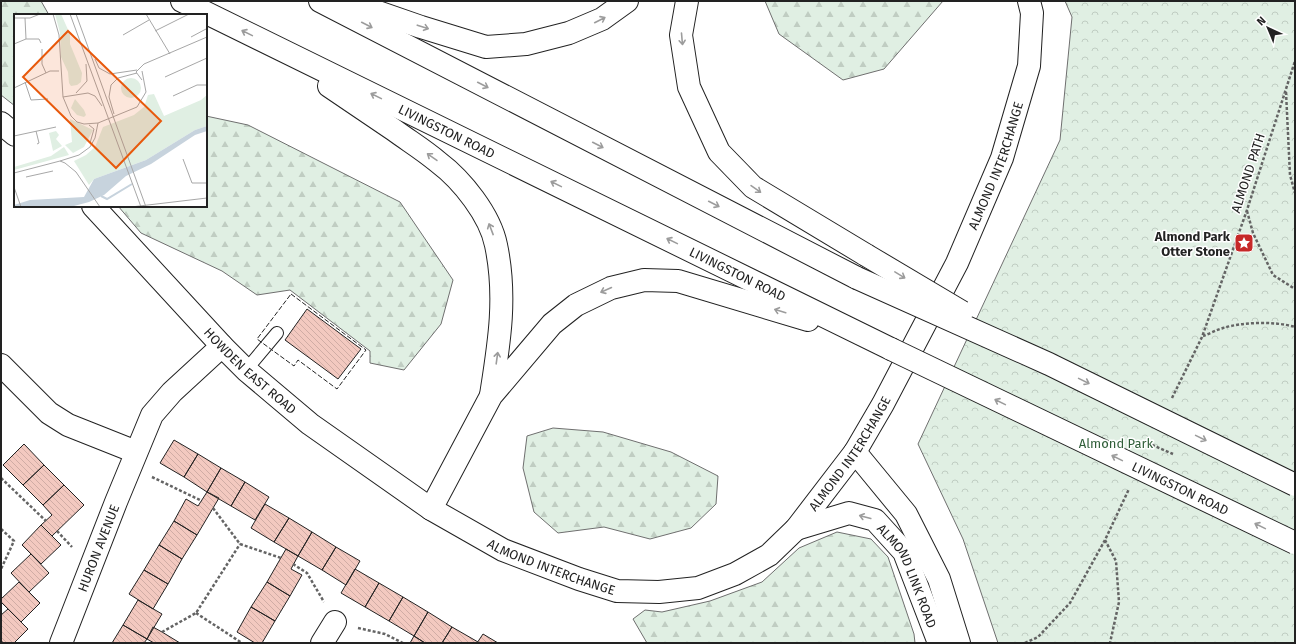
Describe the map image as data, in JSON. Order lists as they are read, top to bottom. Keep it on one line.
{"streets":{"main road":["LIVINGSTON ROAD","ALMOND INTERCHANGE","HOWDEN EAST ROAD","HURON AVENUE","ALMOND LINK ROAD"],"path":["ALMOND PATH"]},"crossings":[["ALMOND INTERCHANGE","HOWDEN EAST ROAD"],["ALMOND INTERCHANGE","ALMOND LINK ROAD"],["HOWDEN EAST ROAD","HURON AVENUE"]],"parks":["Almond Park"],"places":{"place":["Almond Park Otter Stone"]},"north":"top left"}
